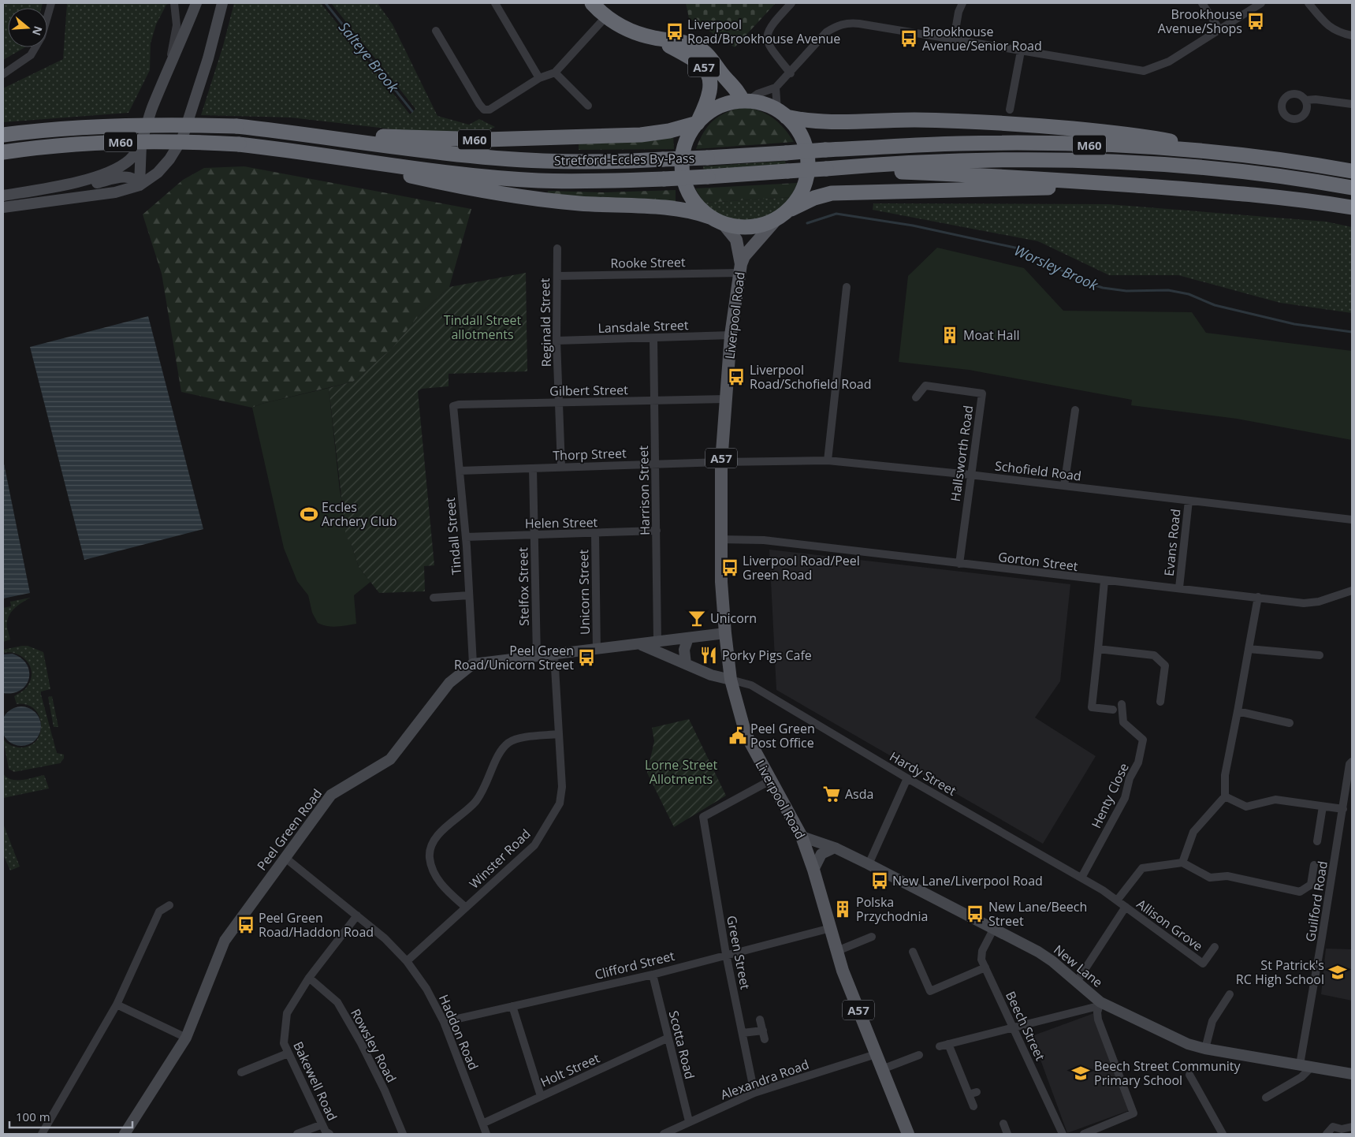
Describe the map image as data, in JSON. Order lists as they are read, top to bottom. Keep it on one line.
{"streets":{"highway":["A57","M60","Stretford-Eccles By-Pass"],"main road":["Liverpool Road"],"street":["Rooke Street","Reginald Street","Lansdale Street","Gilbert Street","Hallsworth Road","Thorp Street","Schofield Road","Harrison Street","Helen Street","Tindall Street","Evans Road","Gorton Street","Stelfox Street","Unicorn Street","Hardy Street","Henty Close","Peel Green Road","Winster Road","Guilford Road","Allison Grove","Green Street","Clifford Street","New Lane","Beech Street","Haddon Road","Scotta Road","Rowsley Road","Holt Street","Alexandra Road","Bakewell Road"]},"crossings":[["A57","M60"],["A57","Liverpool Road"],["M60","Stretford-Eccles By-Pass"],["M60","Liverpool Road"],["Rooke Street","Liverpool Road"],["Rooke Street","Reginald Street"],["Liverpool Road","Lansdale Street"],["Liverpool Road","Gilbert Street"],["Liverpool Road","Thorp Street"],["Liverpool Road","Schofield Road"],["Liverpool Road","Gorton Street"],["Liverpool Road","Hardy Street"],["Liverpool Road","Green Street"],["Liverpool Road","Clifford Street"],["Liverpool Road","New Lane"],["Liverpool Road","Alexandra Road"],["Reginald Street","Lansdale Street"],["Reginald Street","Gilbert Street"],["Reginald Street","Thorp Street"],["Lansdale Street","Harrison Street"],["Gilbert Street","Harrison Street"],["Gilbert Street","Tindall Street"],["Hallsworth Road","Schofield Road"],["Hallsworth Road","Gorton Street"],["Thorp Street","Schofield Road"],["Thorp Street","Harrison Street"],["Thorp Street","Tindall Street"],["Thorp Street","Stelfox Street"],["Schofield Road","Evans Road"],["Harrison Street","Helen Street"],["Helen Street","Tindall Street"],["Helen Street","Stelfox Street"],["Helen Street","Unicorn Street"],["Tindall Street","Peel Green Road"],["Evans Road","Gorton Street"],["Hardy Street","Henty Close"],["Hardy Street","Allison Grove"],["Peel Green Road","Haddon Road"],["Winster Road","Haddon Road"],["Guilford Road","New Lane"],["Green Street","Clifford Street"],["Green Street","Alexandra Road"],["Clifford Street","Haddon Road"],["Clifford Street","Scotta Road"],["New Lane","Beech Street"],["Haddon Road","Holt Street"],["Haddon Road","Bakewell Road"],["Scotta Road","Holt Street"],["Scotta Road","Alexandra Road"],["Rowsley Road","Bakewell Road"]],"water":["Salteye Brook","Worsley Brook"],"parks":["Tindall Street allotments","Lorne Street Allotments"],"places":{"bus stop":["Brookhouse Avenue/Shops","Liverpool Road/Brookhouse Avenue","Brookhouse Avenue/Senior Road","Liverpool Road/Schofield Road","Liverpool Road/Peel Green Road","Peel Green Road/Unicorn Street","New Lane/Liverpool Road","New Lane/Beech Street","Peel Green Road/Haddon Road"],"building":["Moat Hall","Polska Przychodnia"],"sports":["Eccles Archery Club"],"bar":["Unicorn"],"restaurant":["Porky Pigs Cafe"],"public building":["Peel Green Post Office"],"supermarket":["Asda"],"school or university":["St Patrick's RC High School","Beech Street Community Primary School"]},"scale_bar":"100 m","north":"right"}
